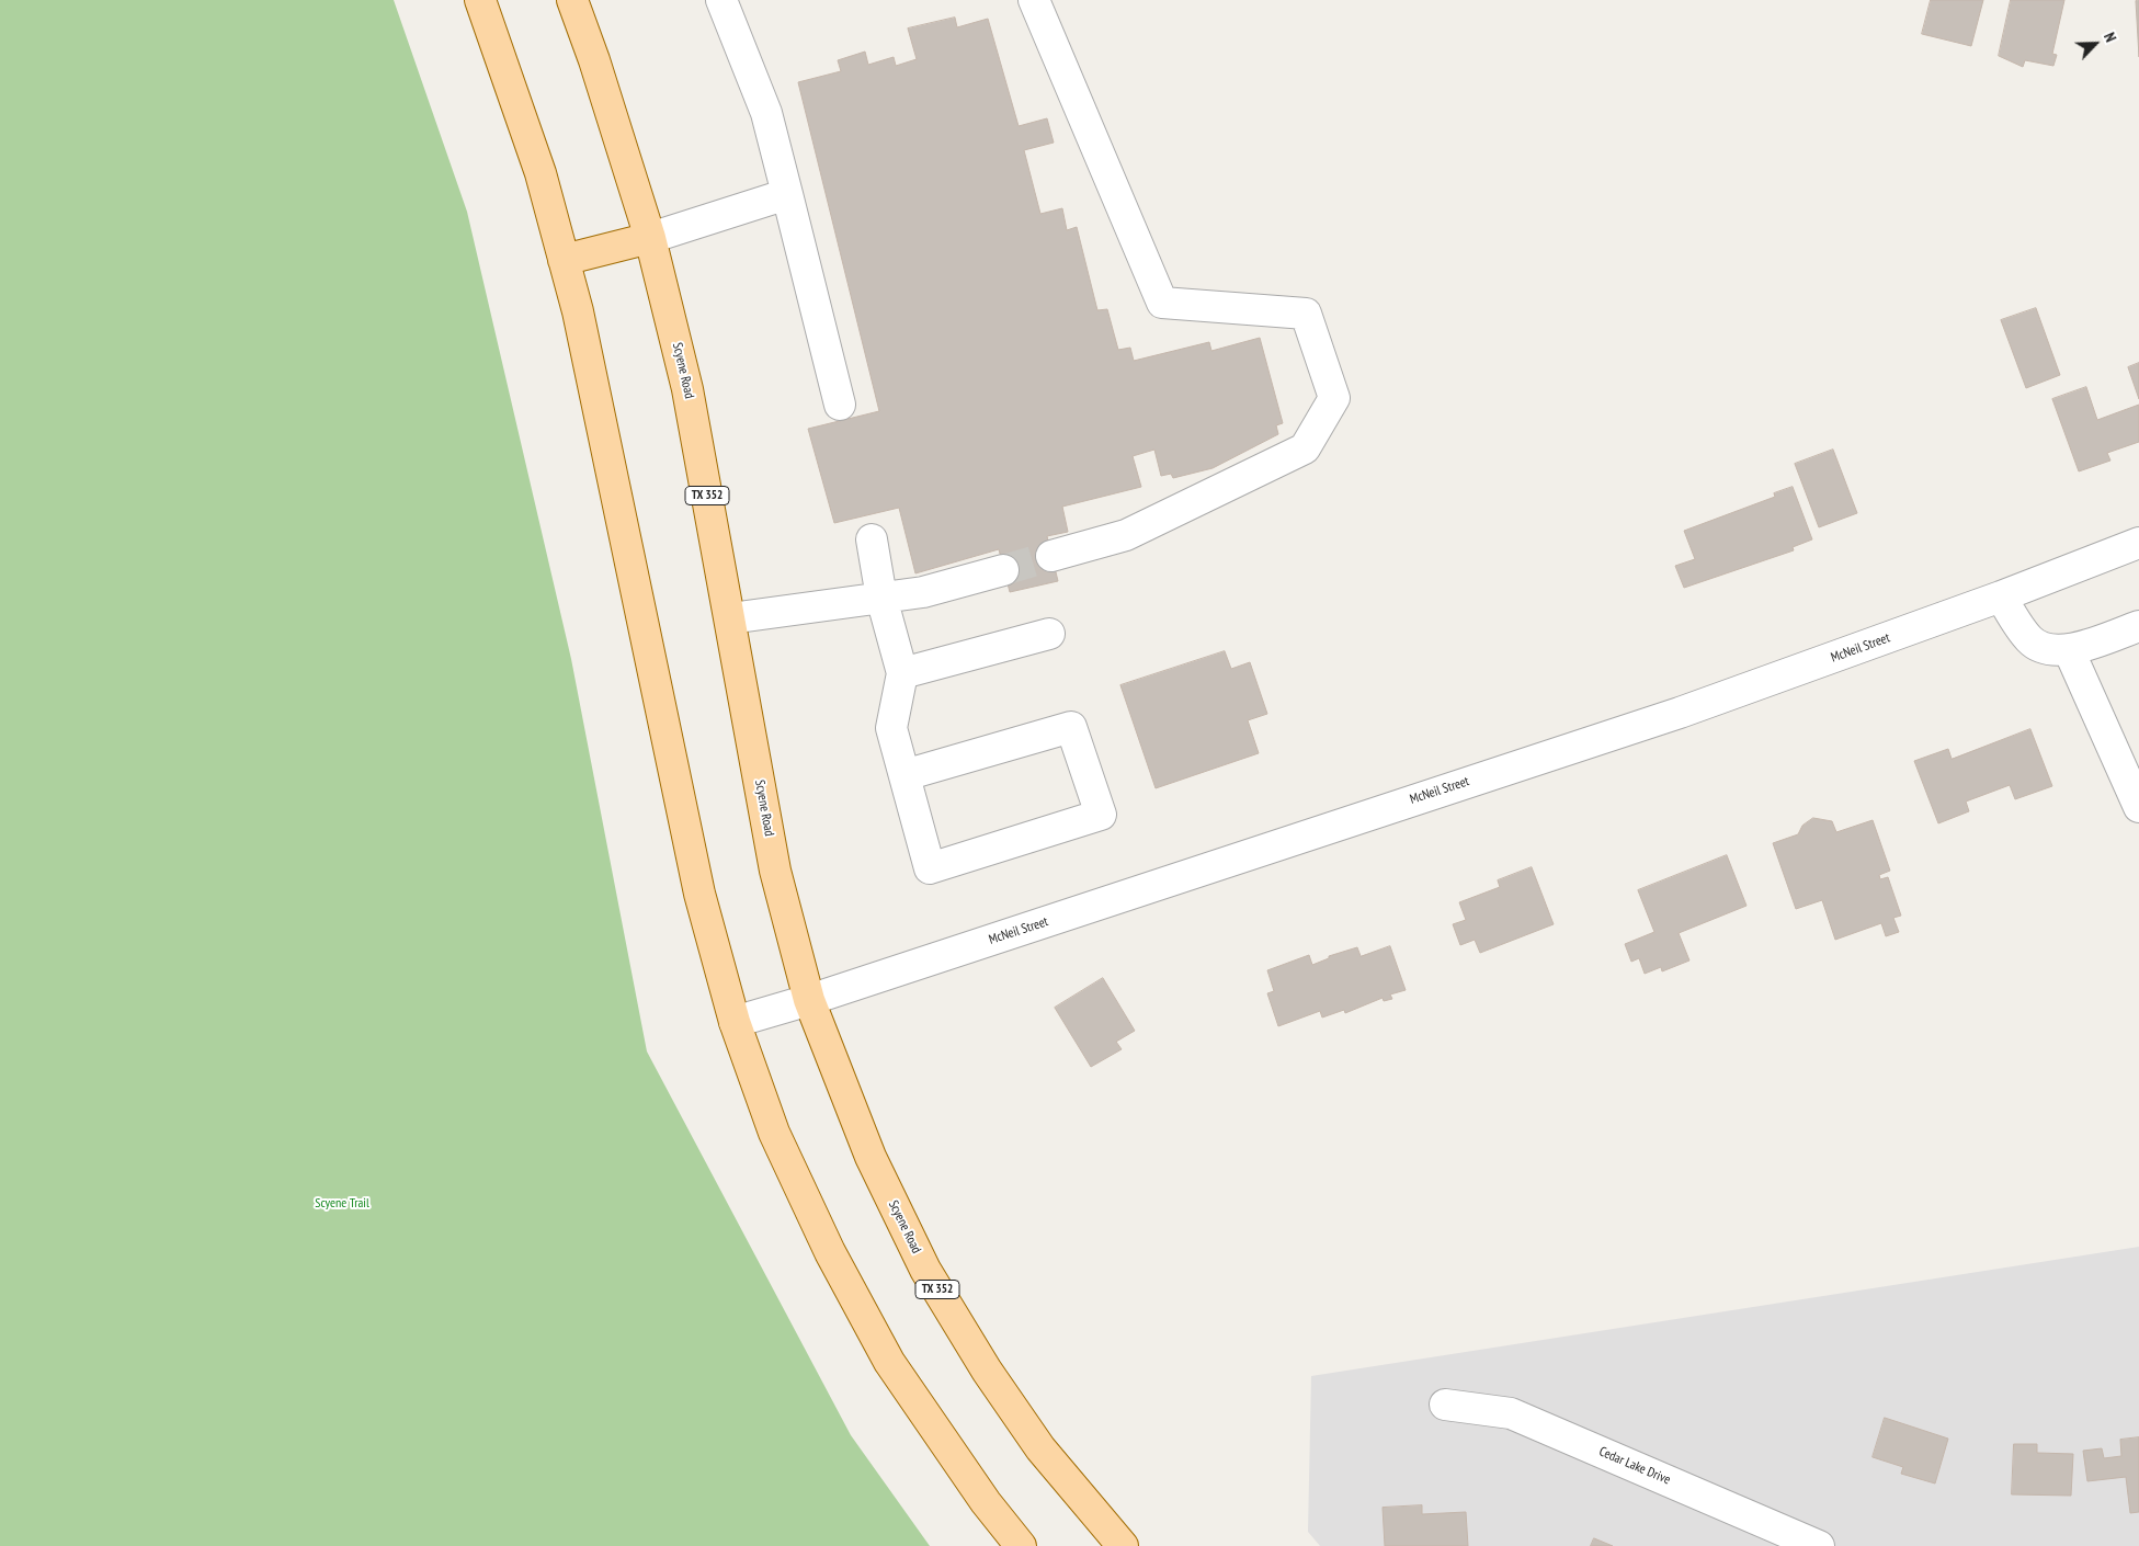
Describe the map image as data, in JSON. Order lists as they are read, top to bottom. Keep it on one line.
{"streets":{"main road":["Scyene Road","TX 352"],"street":["McNeil Street","Cedar Lake Drive"]},"crossings":[["Scyene Road","McNeil Street"]],"parks":["Scyene Trail"],"north":"top right"}
